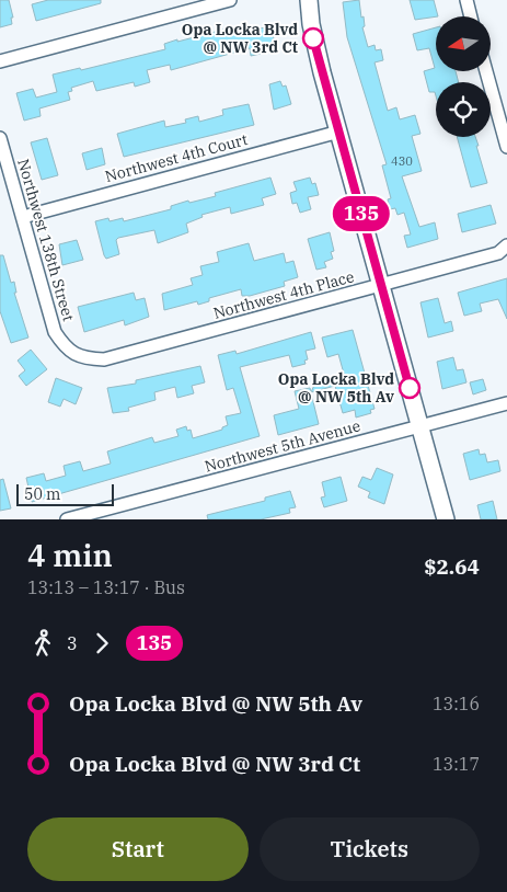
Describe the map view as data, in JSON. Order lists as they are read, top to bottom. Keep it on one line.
{"streets":{"street":["Northwest 4th Court","Northwest 138th Street","Northwest 4th Place","Northwest 5th Avenue"]},"crossings":[["Northwest 4th Court","Northwest 138th Street"],["Northwest 138th Street","Northwest 4th Place"]],"places":["Opa Locka Blvd @ NW 3rd Ct","Opa Locka Blvd @ NW 5th Av"],"lines":["bus line 135"],"house_numbers":["430"],"scale_bar":"50 m","north":"left","page":{"on_map":"135","scale":"50 m","heading":["4 min","13:13 – 13:17 · Bus","$2.64"],"legs":["3","135"],"list":[{"name":"Opa Locka Blvd @ NW 5th Av","value":"13:16"},{"name":"Opa Locka Blvd @ NW 3rd Ct","value":"13:17"}],"buttons":["Start","Tickets"]}}
